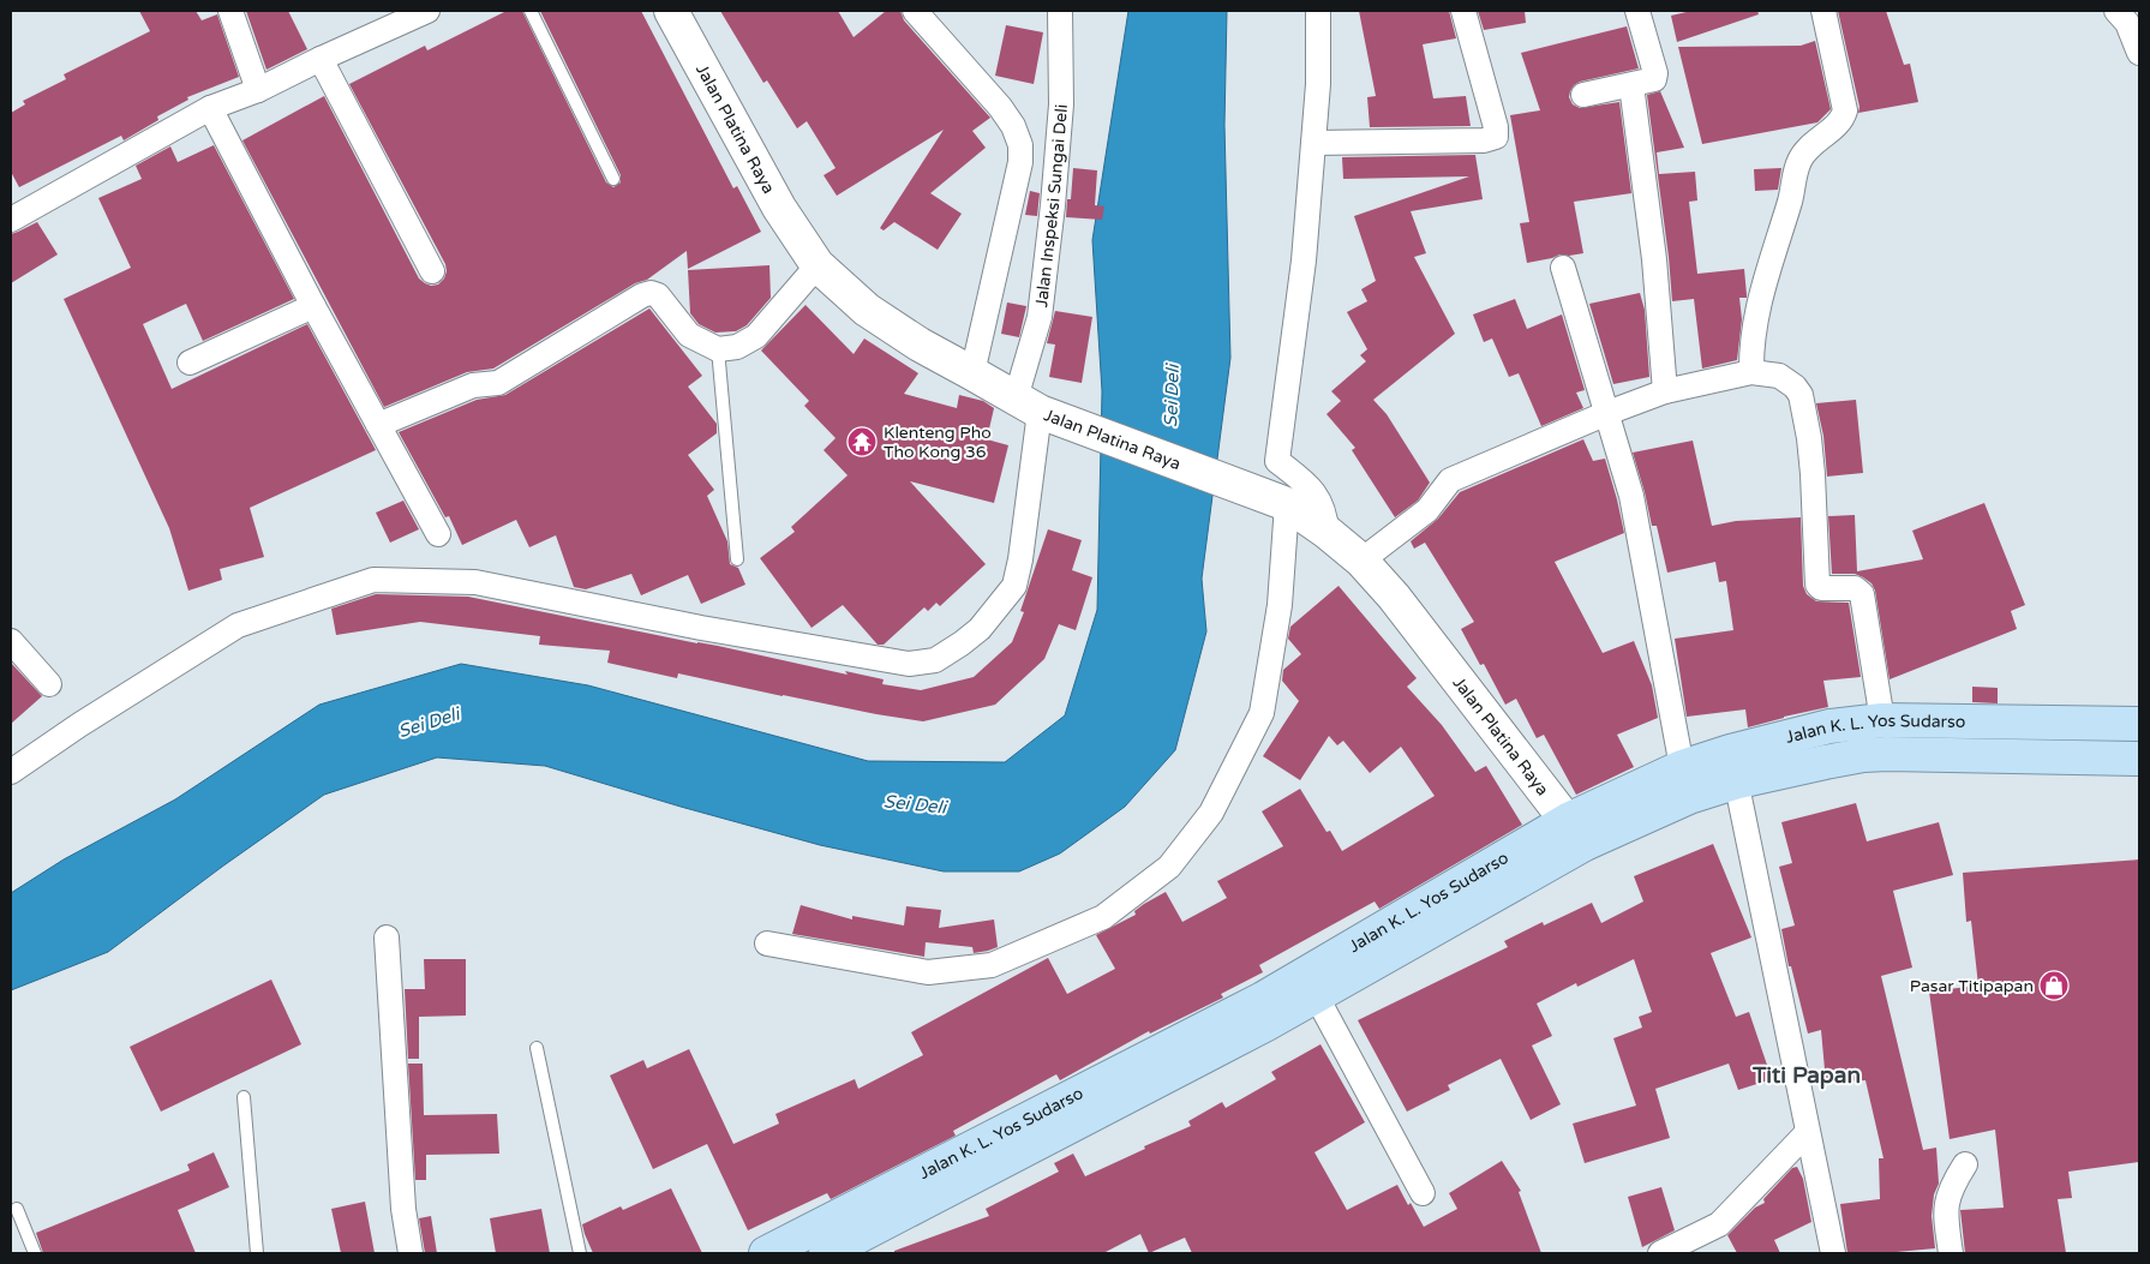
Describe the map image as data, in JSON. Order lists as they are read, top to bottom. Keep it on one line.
{"streets":{"highway":["Jalan K. L. Yos Sudarso"],"main road":["Jalan Platina Raya"],"street":["Jalan Inspeksi Sungai Deli"]},"crossings":[["Jalan Platina Raya","Jalan Inspeksi Sungai Deli"],["Jalan Platina Raya","Jalan K. L. Yos Sudarso"]],"districts":["Titi Papan"],"water":["Sei Deli"],"places":{"temple":["Klenteng Pho Tho Kong 36"],"shop":["Pasar Titipapan"]}}
